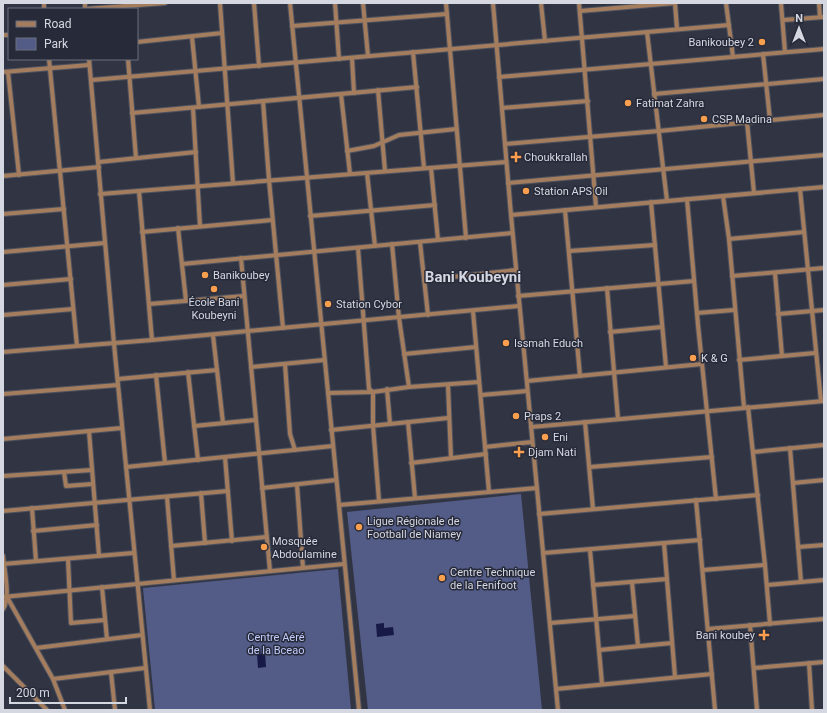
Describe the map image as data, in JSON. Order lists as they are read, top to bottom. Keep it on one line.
{"districts":["Bani Koubeyni"],"parks":["Centre Aéré de la Bceao"],"places":{"other":["Banikoubey 2","Fatimat Zahra","CSP Madina","Station APS Oil","Banikoubey","École Bani Koubeyni","Station Cybor","Issmah Educh","K & G","Praps 2","Eni","Ligue Régionale de Football de Niamey","Mosquée Abdoulamine","Centre Technique de la Fenifoot"],"health":["Choukkrallah","Djam Nati","Bani koubey"]},"legend":["Road","Park"],"scale_bar":"200 m","north":"top"}
